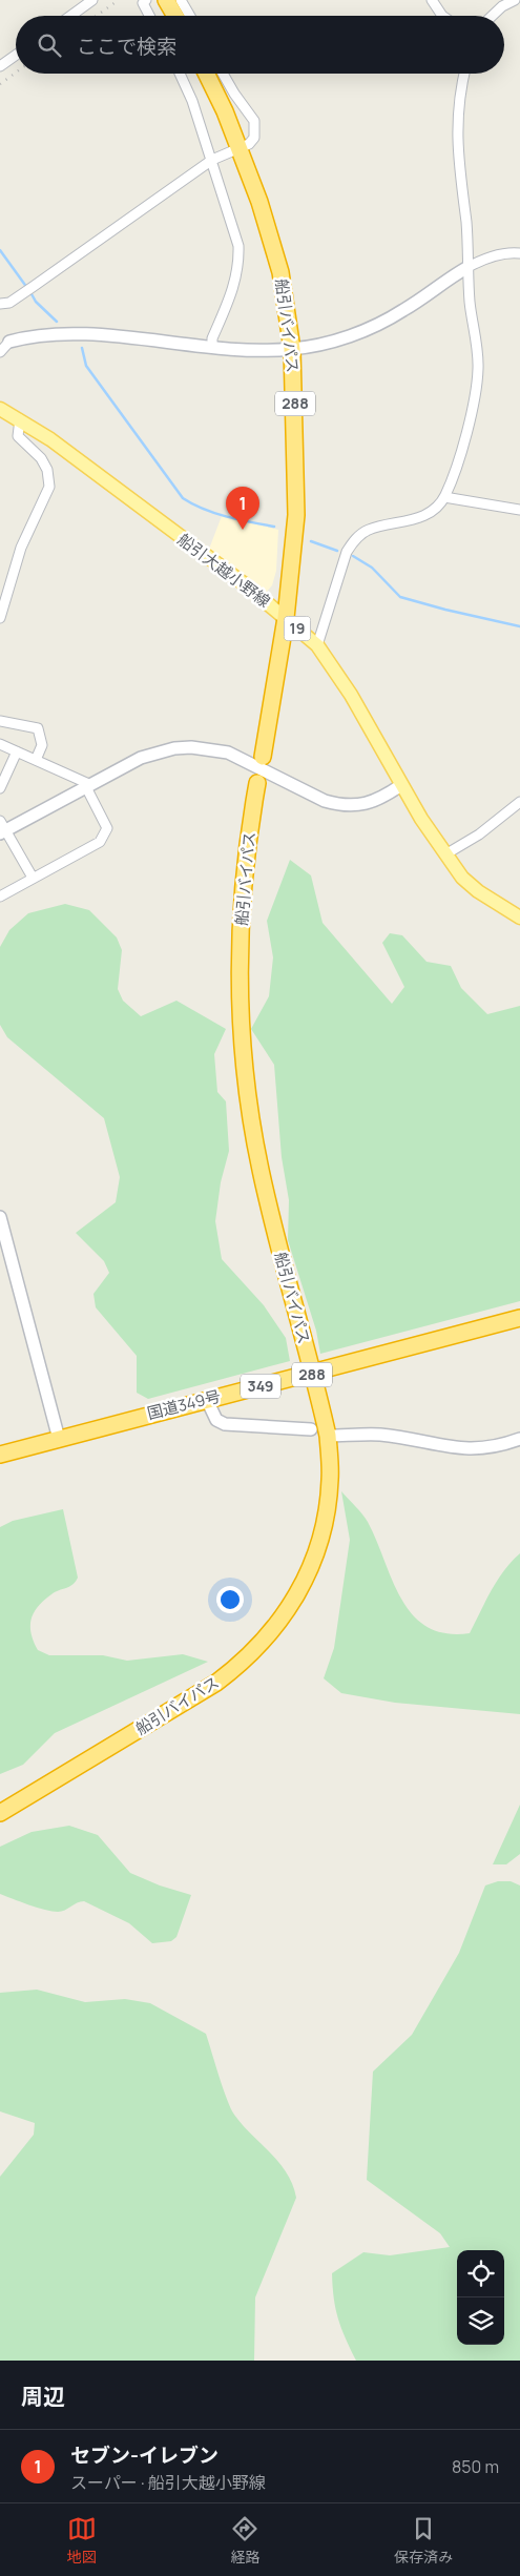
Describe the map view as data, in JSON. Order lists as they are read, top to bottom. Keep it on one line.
{"streets":{"highway":["船引バイパス","288","349","国道349号"],"main road":["船引大越小野線","19"]},"crossings":[["船引バイパス","船引大越小野線"],["船引バイパス","国道349号"]],"page":{"search":"ここで検索","pins":"1","heading":"周辺","list":[{"mark":"1","name":"セブン-イレブン","note":"スーパー · 船引大越小野線","value":"850 m"}],"nav":["地図","経路","保存済み"]}}
